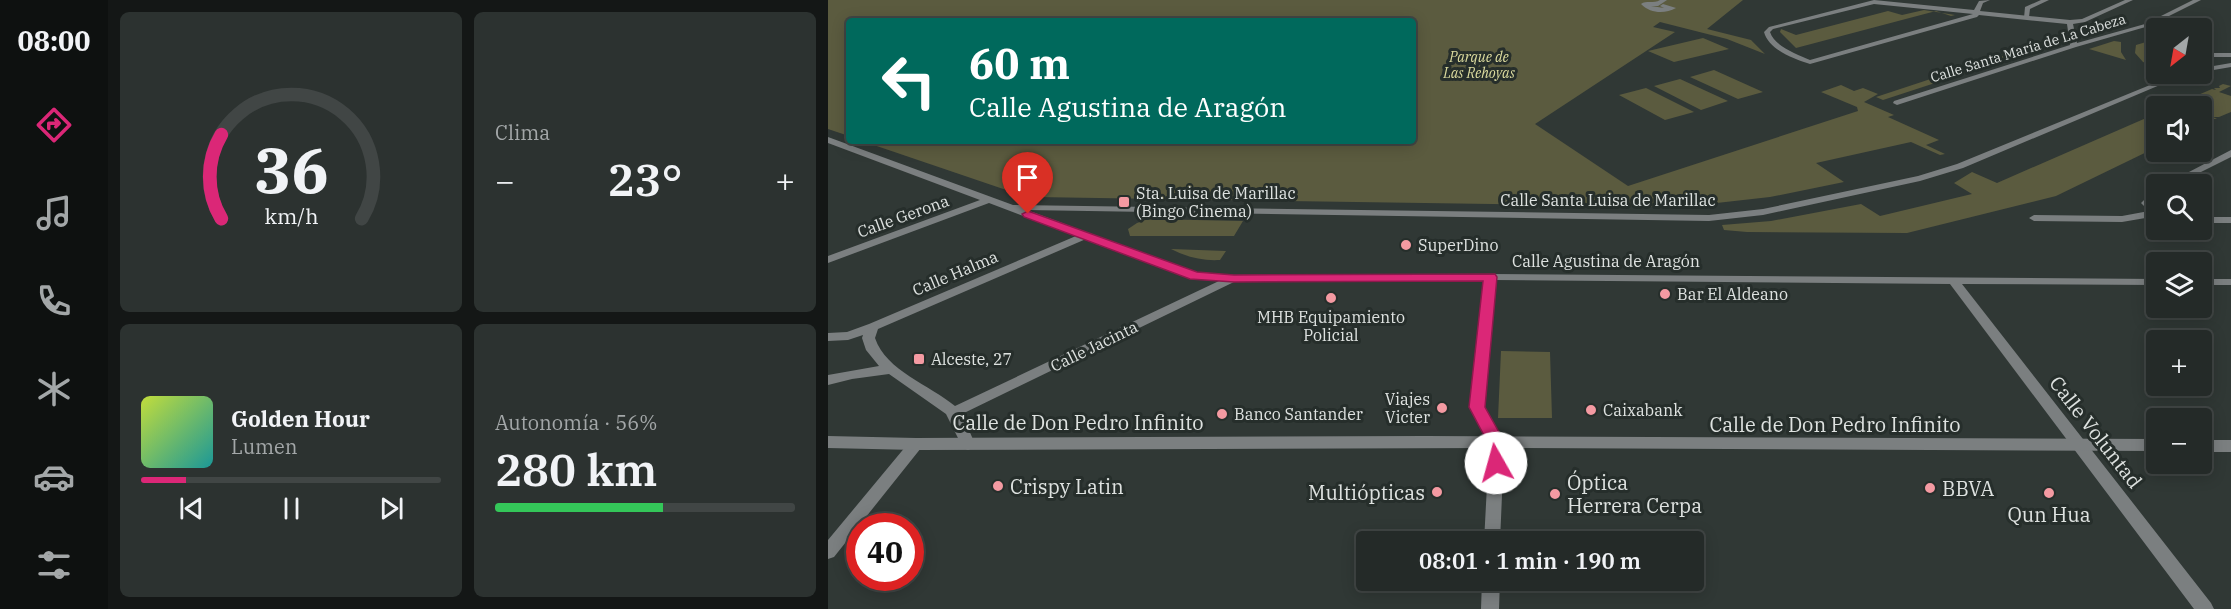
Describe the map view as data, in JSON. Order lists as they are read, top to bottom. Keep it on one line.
{"streets":{"street":["Calle Santa María de La Cabeza","Calle Santa Luisa de Marillac","Calle Gerona","Calle Agustina de Aragón","Calle Halma","Calle Jacinta","Calle de Don Pedro Infinito","Calle Voluntad"]},"crossings":[["Calle Santa Luisa de Marillac","Calle Agustina de Aragón"],["Calle Gerona","Calle Agustina de Aragón"],["Calle Agustina de Aragón","Calle Halma"],["Calle Agustina de Aragón","Calle Jacinta"],["Calle Agustina de Aragón","Calle Voluntad"],["Calle de Don Pedro Infinito","Calle Voluntad"]],"parks":["Parque de Las Rehoyas"],"places":{"transit":["Sta. Luisa de Marillac (Bingo Cinema)","Alceste, 27"],"other":["SuperDino","Bar El Aldeano","MHB Equipamiento Policial","Viajes Victer","Caixabank","Banco Santander","Crispy Latin","BBVA","Multiópticas","Qun Hua","Óptica Herrera Cerpa"]},"north":"bottom left","page":{"tabs":"08:00","tile":["Clima",["Autonomía · 56%","280 km"]],"map_buttons":["+","−"],"turn":["60 m","Calle Agustina de Aragón"],"heat":["−","23°","+"],"song":["Golden Hour","Lumen"],"limit":"40","trip":"08:01 · 1 min · 190 m","gauge":["36","km/h"]}}
